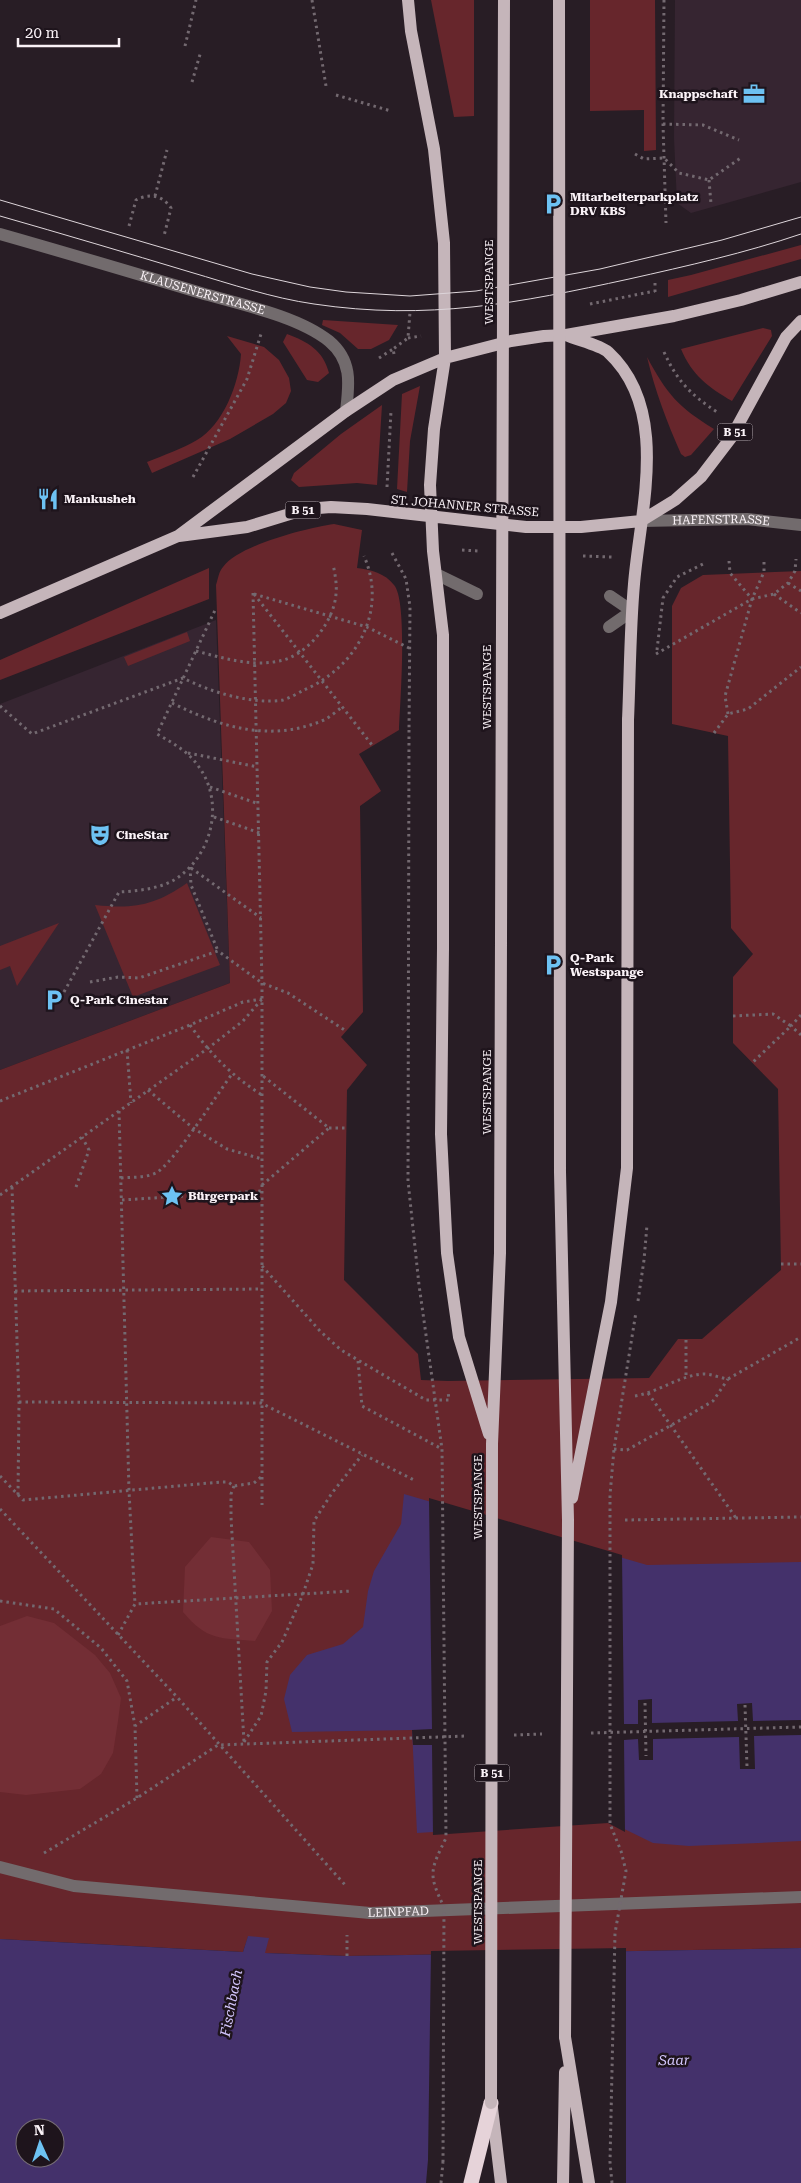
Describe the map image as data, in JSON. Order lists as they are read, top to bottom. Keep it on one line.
{"streets":{"main road":["WESTSPANGE","B 51","ST. JOHANNER STRASSE"],"street":["KLAUSENERSTRASSE","HAFENSTRASSE","LEINPFAD"]},"crossings":[["KLAUSENERSTRASSE","ST. JOHANNER STRASSE"],["ST. JOHANNER STRASSE","HAFENSTRASSE"]],"water":["Fischbach","Saar"],"places":{"office":["Knappschaft"],"parking":["Mitarbeiterparkplatz DRV KBS","Q-Park Westspange","Q-Park Cinestar"],"restaurant":["Mankusheh"],"theatre":["CineStar"],"place":["Bürgerpark"]},"scale_bar":"20 m","north":"top"}
